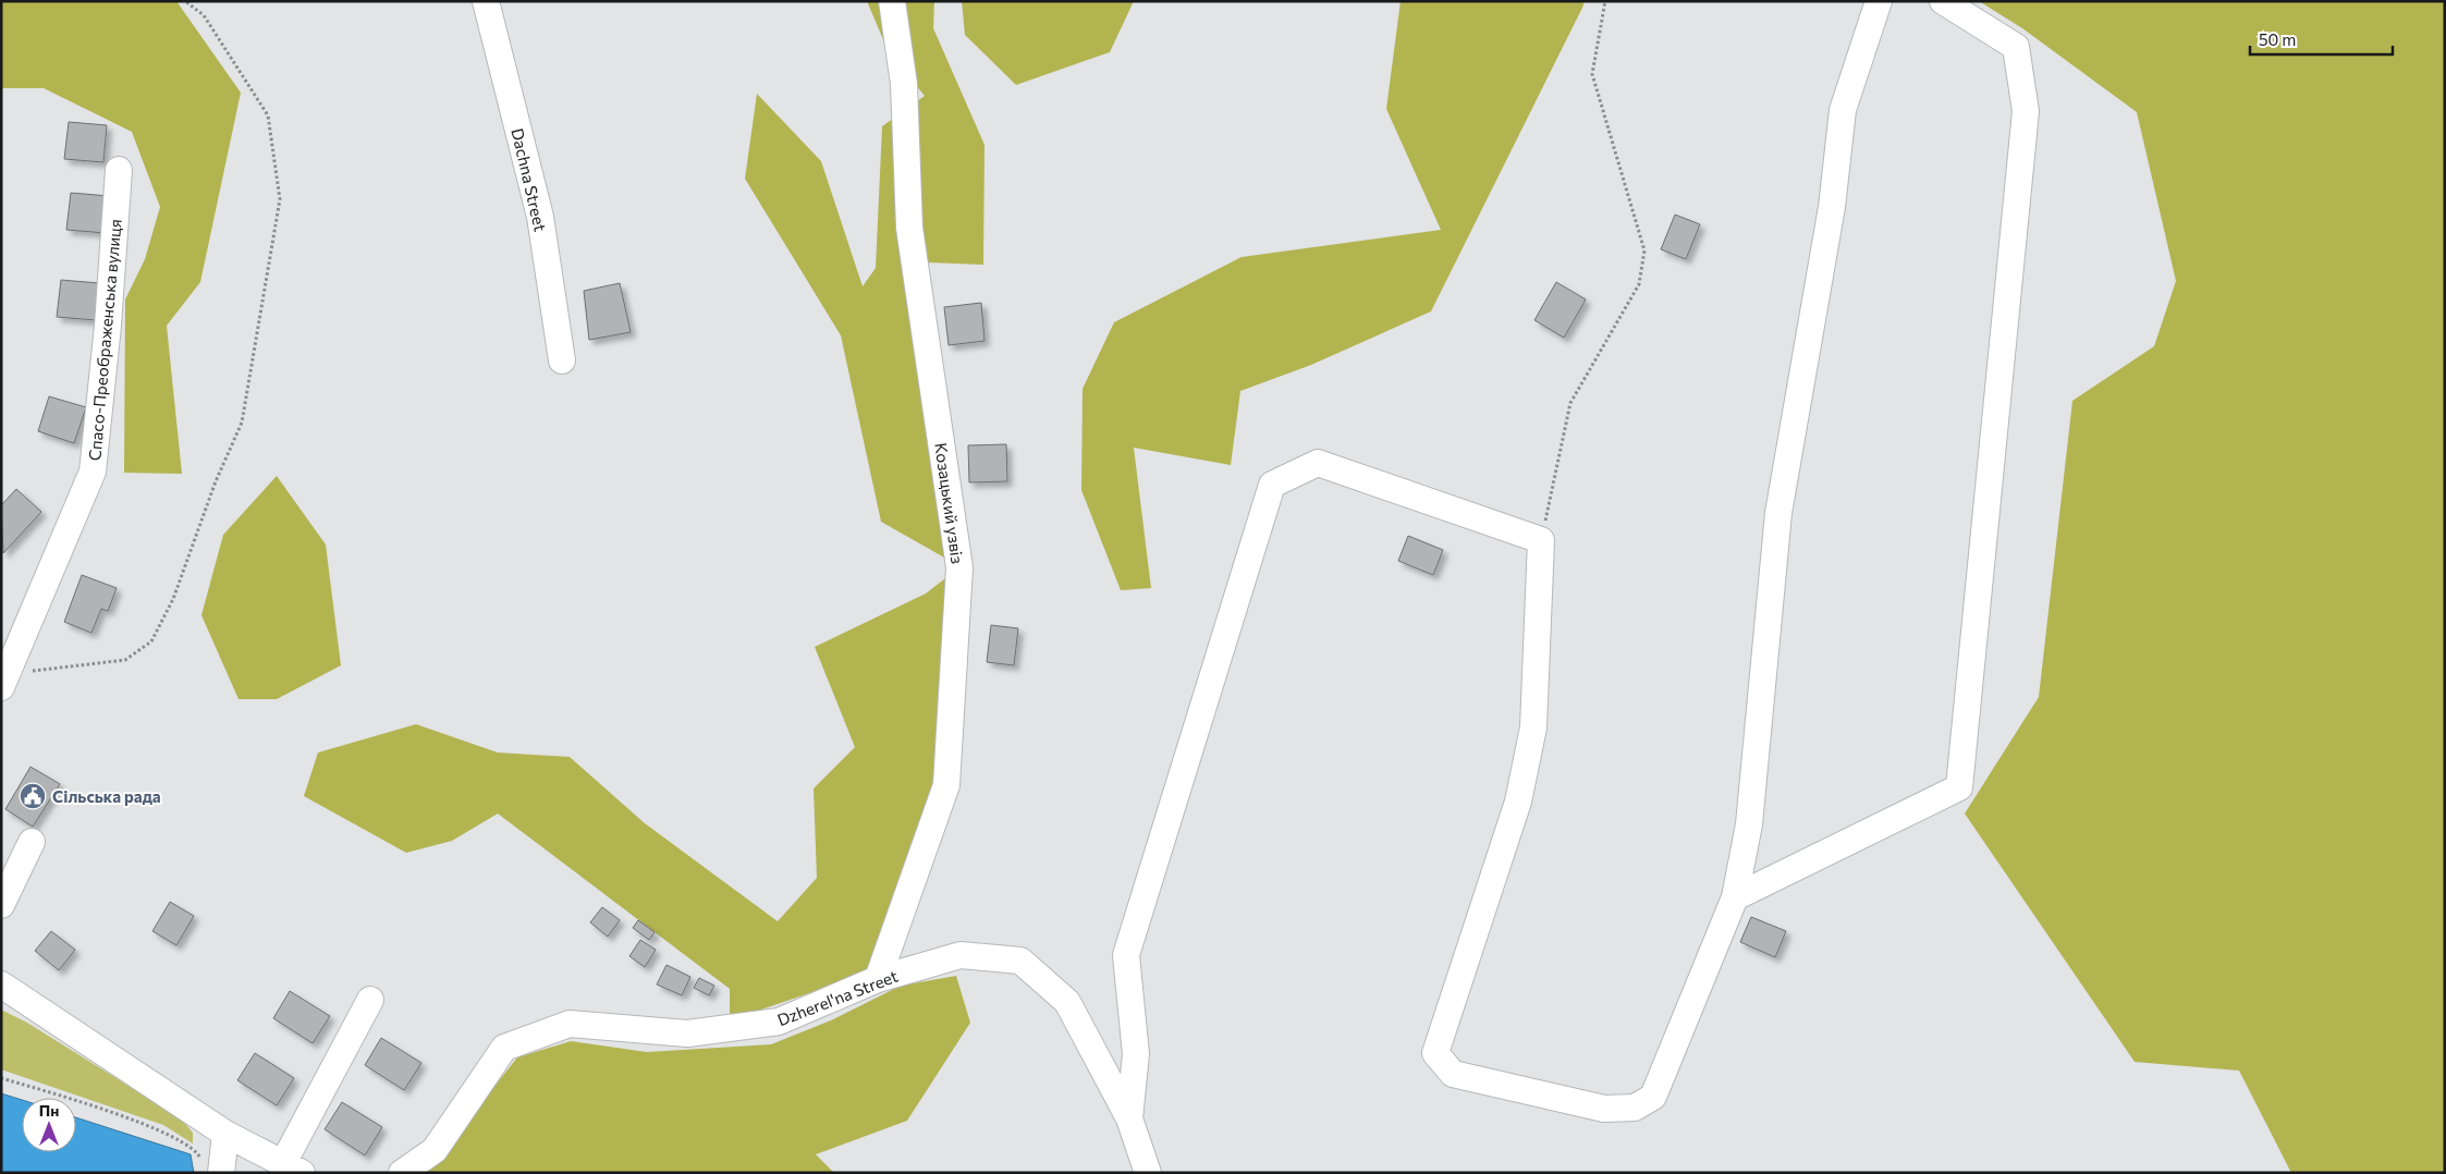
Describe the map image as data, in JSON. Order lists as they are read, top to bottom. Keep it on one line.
{"streets":{"street":["Dachna Street","Спасо-Преображенська вулиця","Козацький узвіз","Dzherel'na Street"]},"crossings":[["Козацький узвіз","Dzherel'na Street"]],"places":{"public building":["Сільська рада"]},"scale_bar":"50 m","north":"top"}
